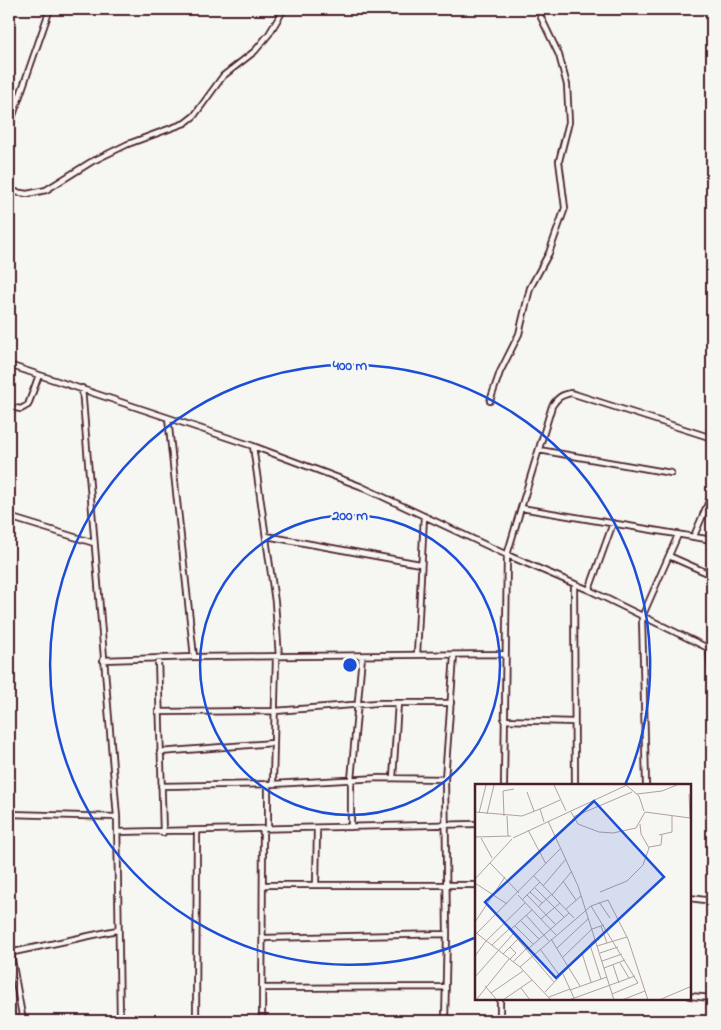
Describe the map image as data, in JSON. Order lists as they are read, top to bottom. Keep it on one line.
{"rings":["400 m","200 m"]}
